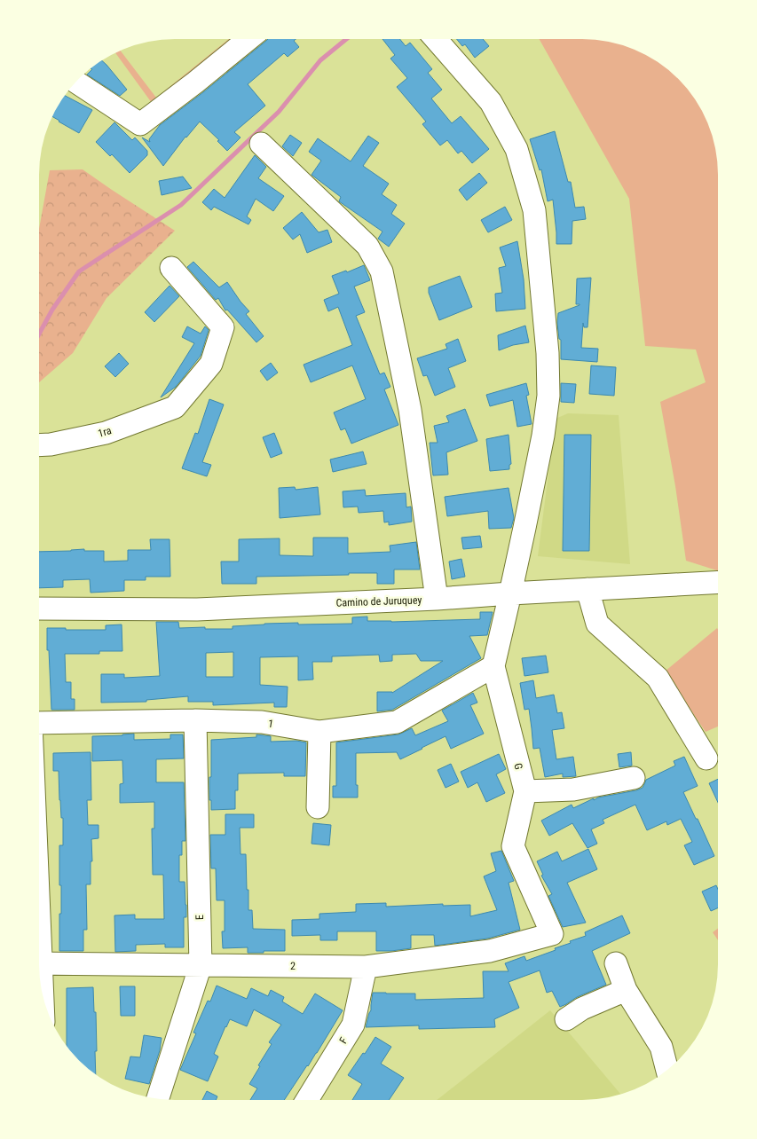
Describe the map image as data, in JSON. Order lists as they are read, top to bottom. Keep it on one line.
{"streets":{"street":["1ra","Camino de Juruquey","1","G","E","2","F"]},"crossings":[["Camino de Juruquey","G"],["1","G"],["1","E"],["G","2"],["E","2"],["2","F"]]}
